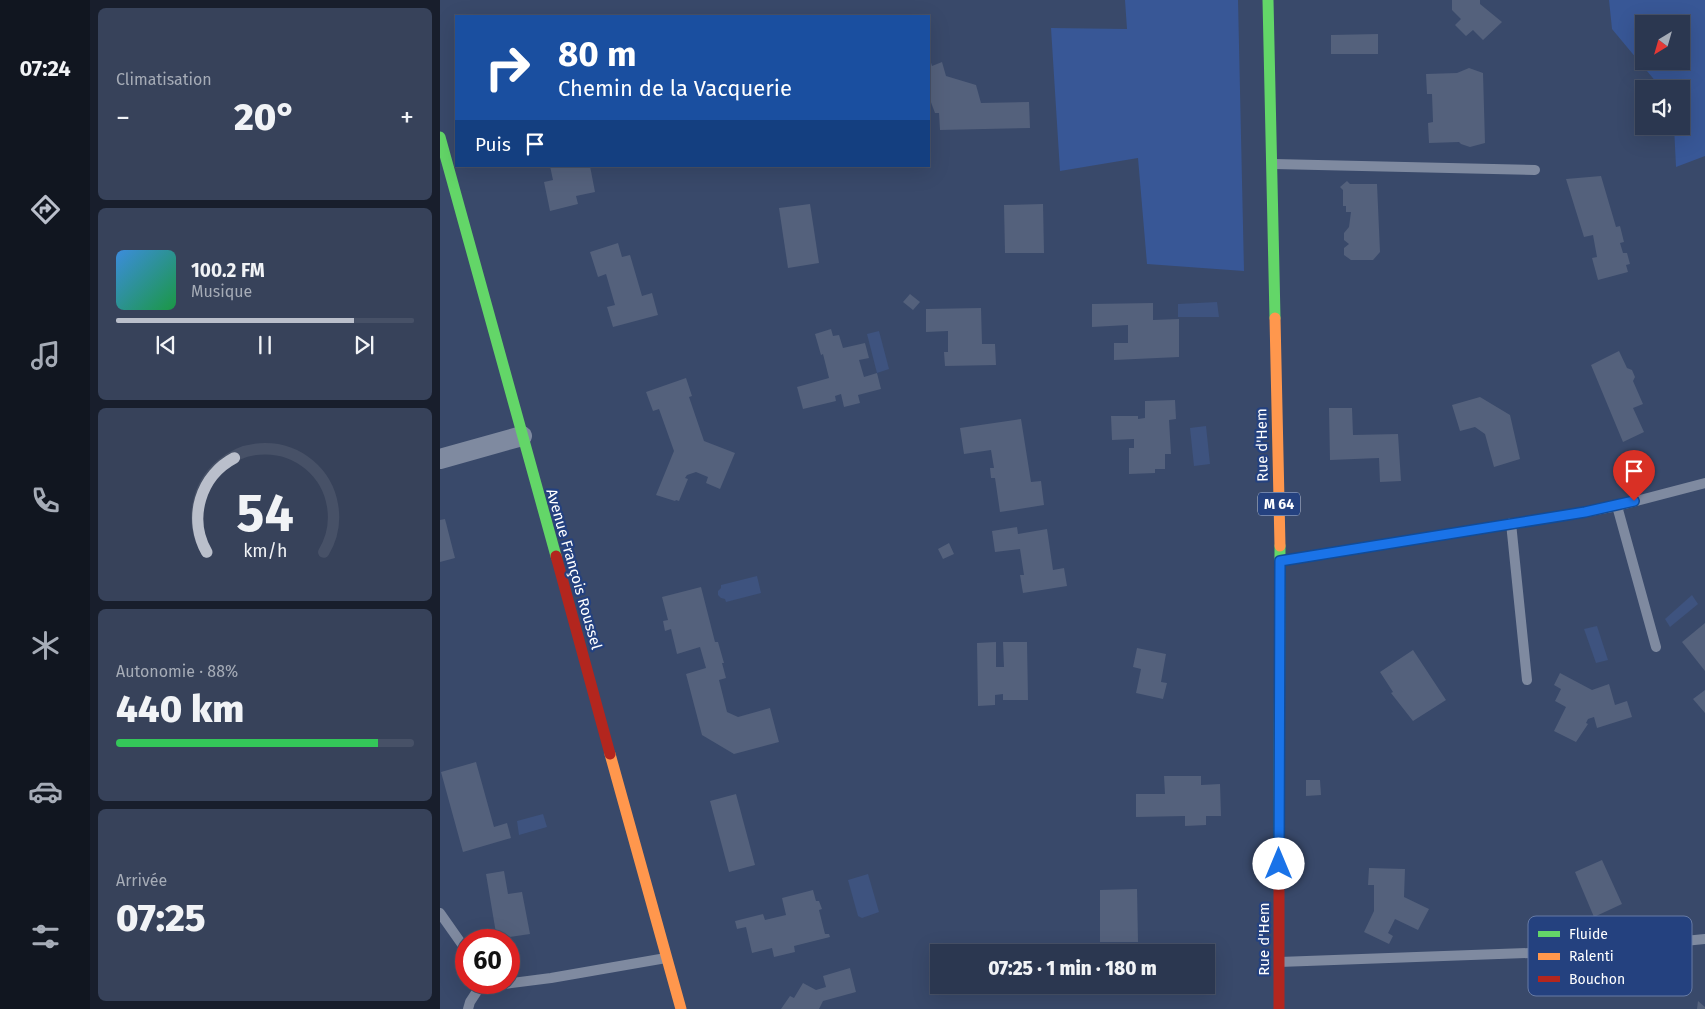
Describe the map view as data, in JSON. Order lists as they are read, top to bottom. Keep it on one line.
{"streets":{"main road":["Rue d'Hem","M 64","Avenue François Roussel"]},"legend":["Fluide","Ralenti","Bouchon"],"north":"bottom left","page":{"tabs":"07:24","tile":["Climatisation",["Autonomie · 88%","440 km"],["Arrivée","07:25"]],"turn":["80 m","Chemin de la Vacquerie"],"heat":["−","20°","+"],"then":"Puis","song":["100.2 FM","Musique"],"limit":"60","trip":"07:25 · 1 min · 180 m","gauge":["54","km/h"]}}
